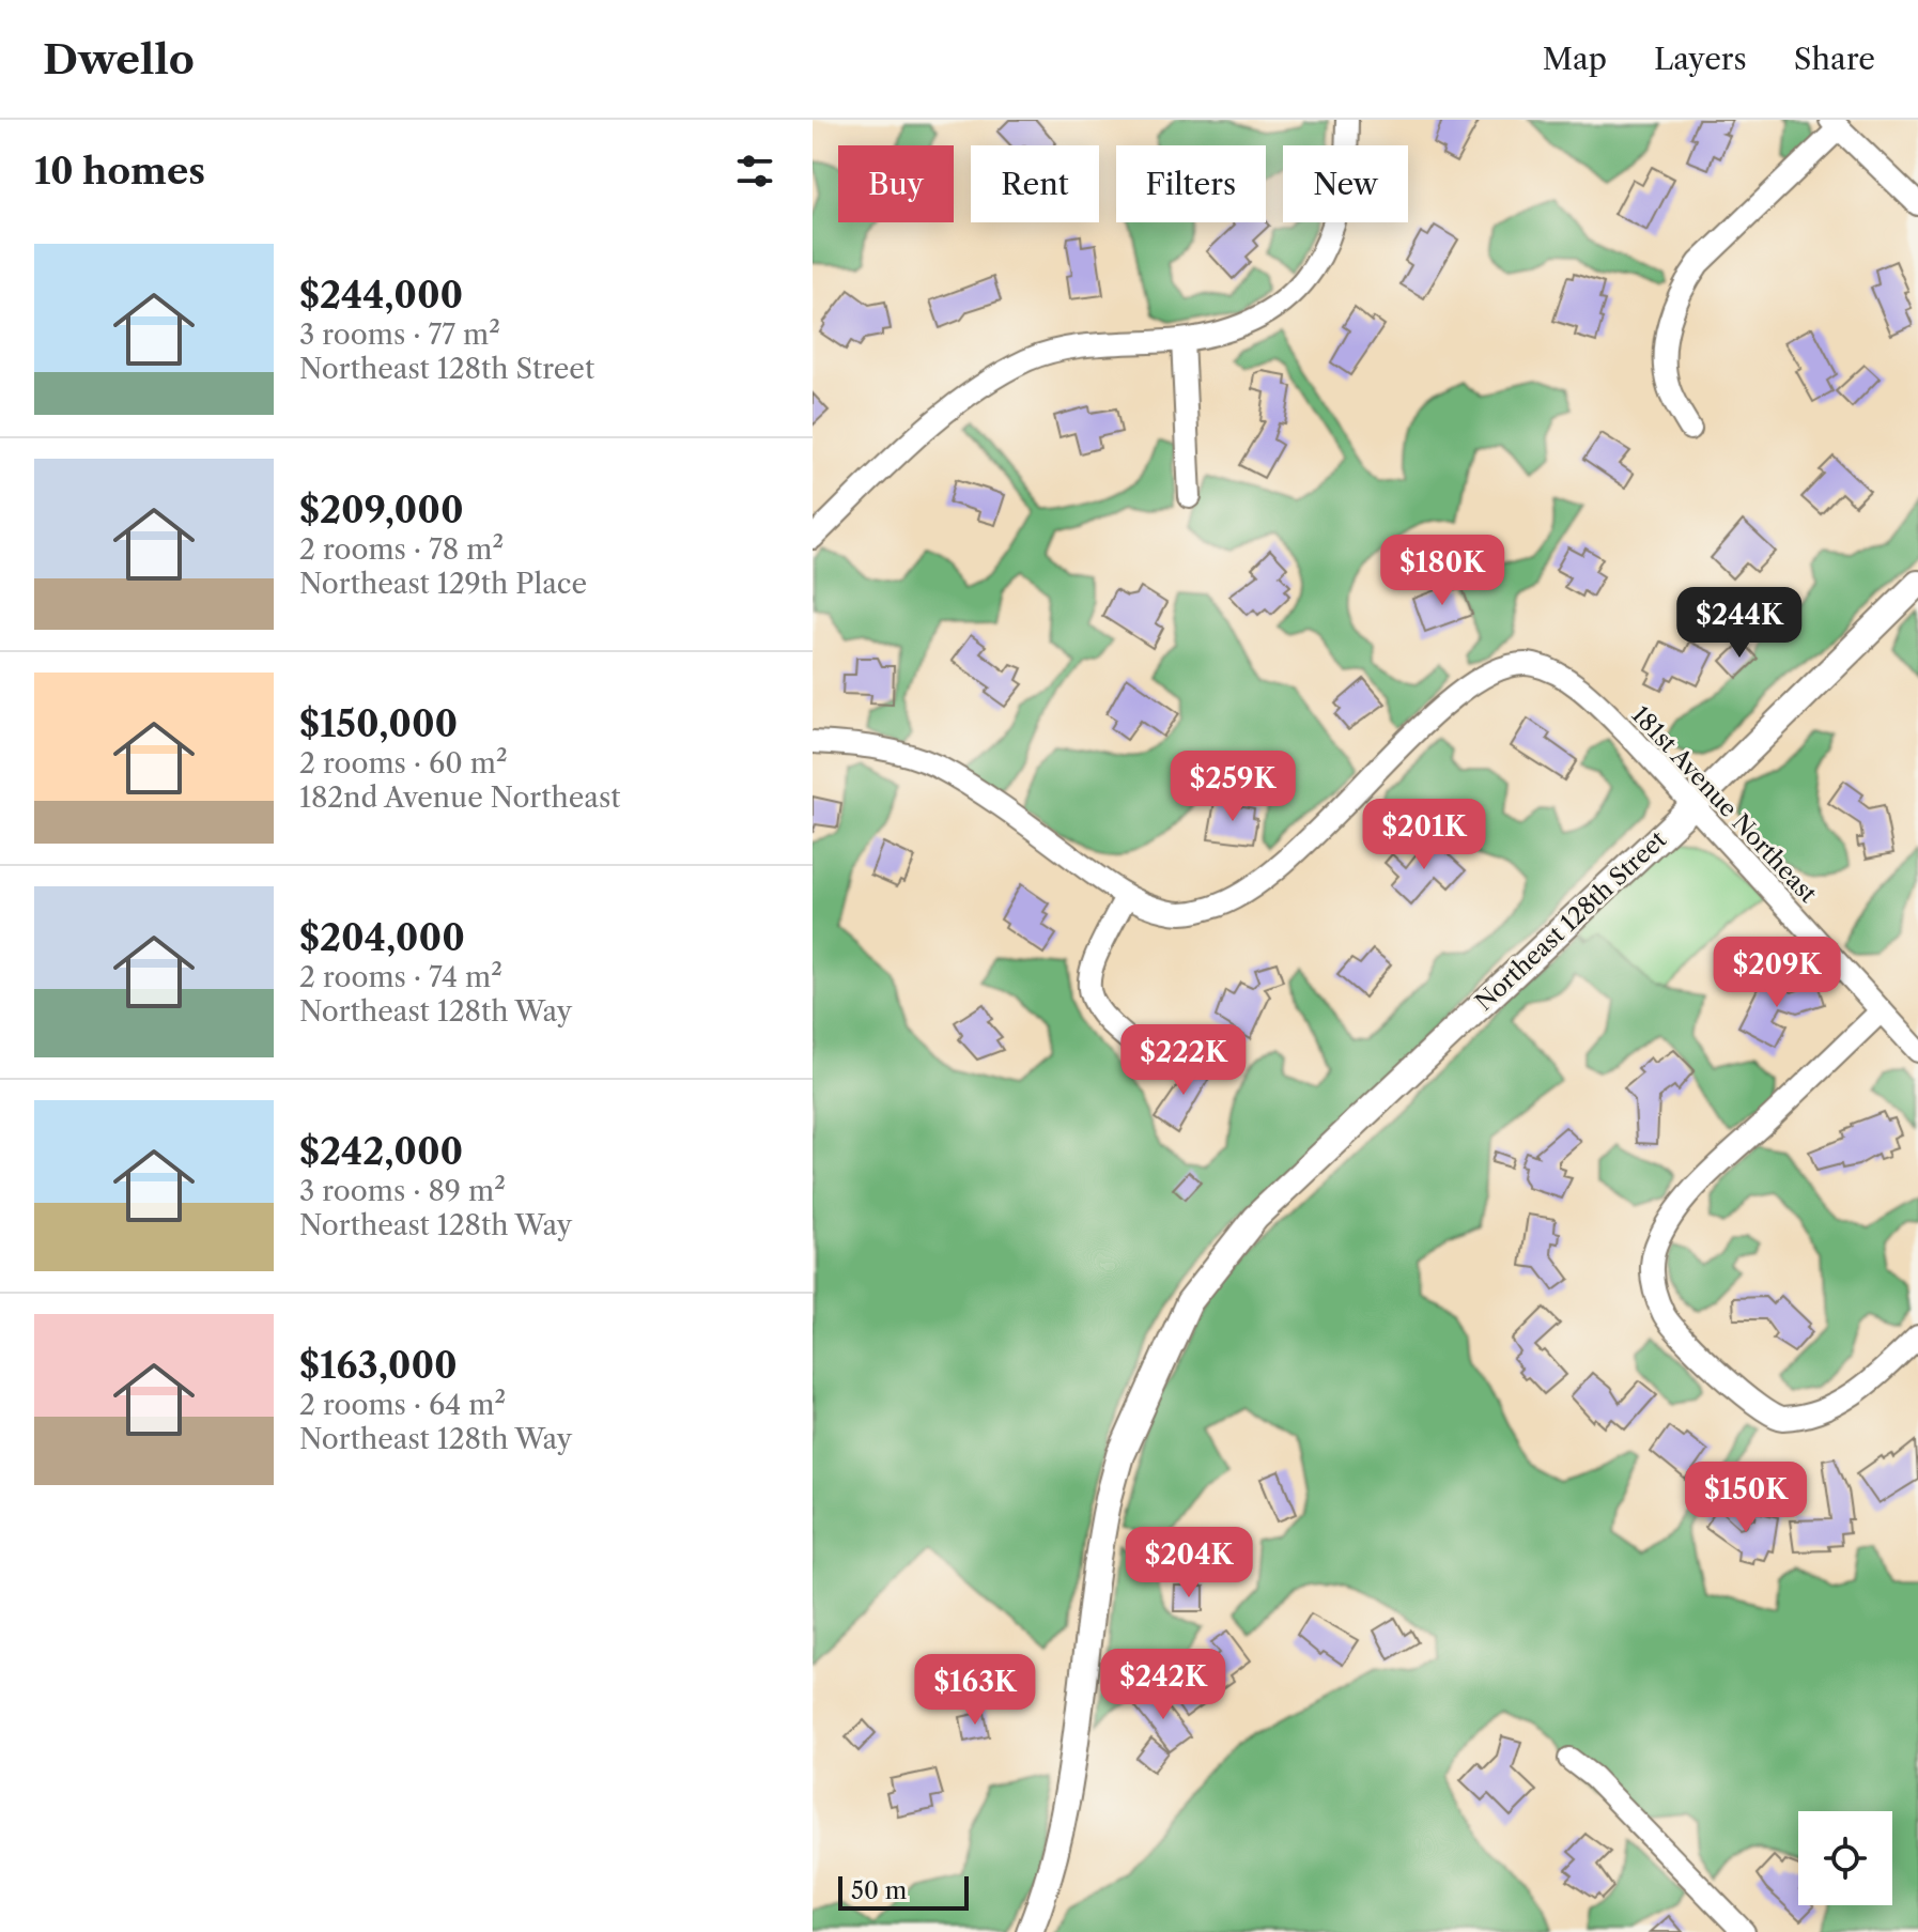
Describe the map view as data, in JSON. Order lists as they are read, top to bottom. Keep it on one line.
{"streets":{"street":["181st Avenue Northeast","Northeast 128th Street"]},"crossings":[["181st Avenue Northeast","Northeast 128th Street"]],"scale_bar":"50 m","page":{"header":"Dwello","nav":["Map","Layers","Share"],"heading":"10 homes","chip":["Buy","Rent","Filters","New"],"list":[{"name":"$244,000","note":"3 rooms · 77 m² · Northeast 128th Street"},{"name":"$209,000","note":"2 rooms · 78 m² · Northeast 129th Place"},{"name":"$150,000","note":"2 rooms · 60 m² · 182nd Avenue Northeast"},{"name":"$204,000","note":"2 rooms · 74 m² · Northeast 128th Way"},{"name":"$242,000","note":"3 rooms · 89 m² · Northeast 128th Way"},{"name":"$163,000","note":"2 rooms · 64 m² · Northeast 128th Way"}],"price":["$180K","$244K","$259K","$201K","$209K","$222K","$150K","$204K","$242K","$163K"],"scale":"50 m"}}
